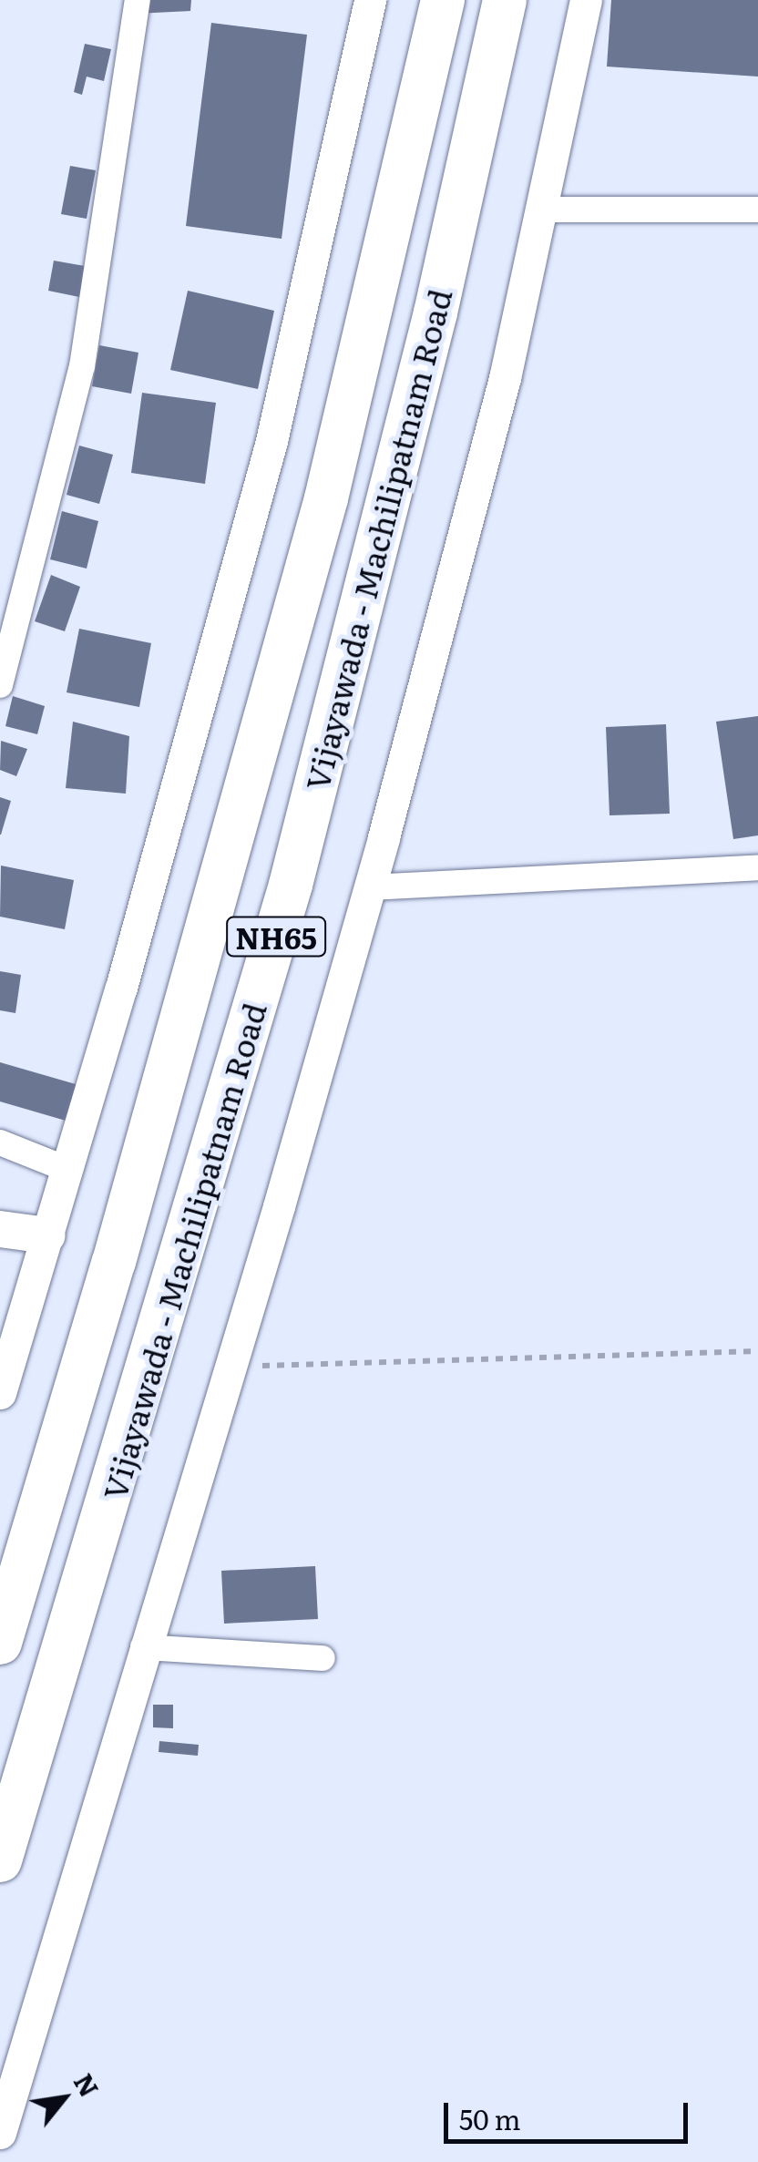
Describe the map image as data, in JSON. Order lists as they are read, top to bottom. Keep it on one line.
{"streets":{"highway":["Vijayawada - Machilipatnam Road","NH65"]},"scale_bar":"50 m","north":"top right"}
